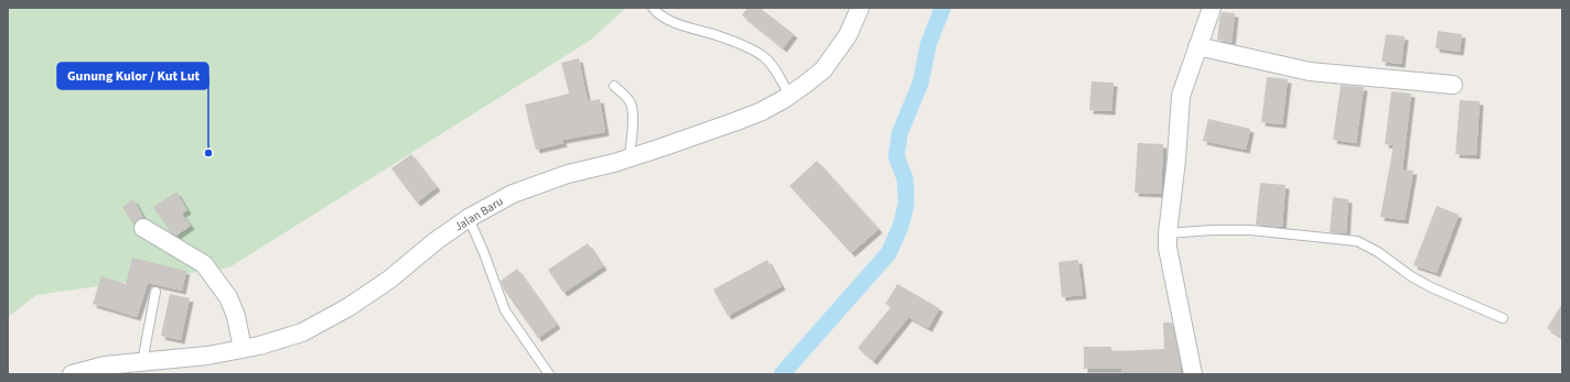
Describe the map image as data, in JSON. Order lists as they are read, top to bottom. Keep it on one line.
{"streets":{"street":["Jalan Baru"]},"places":["Gunung Kulor / Kut Lut"]}
